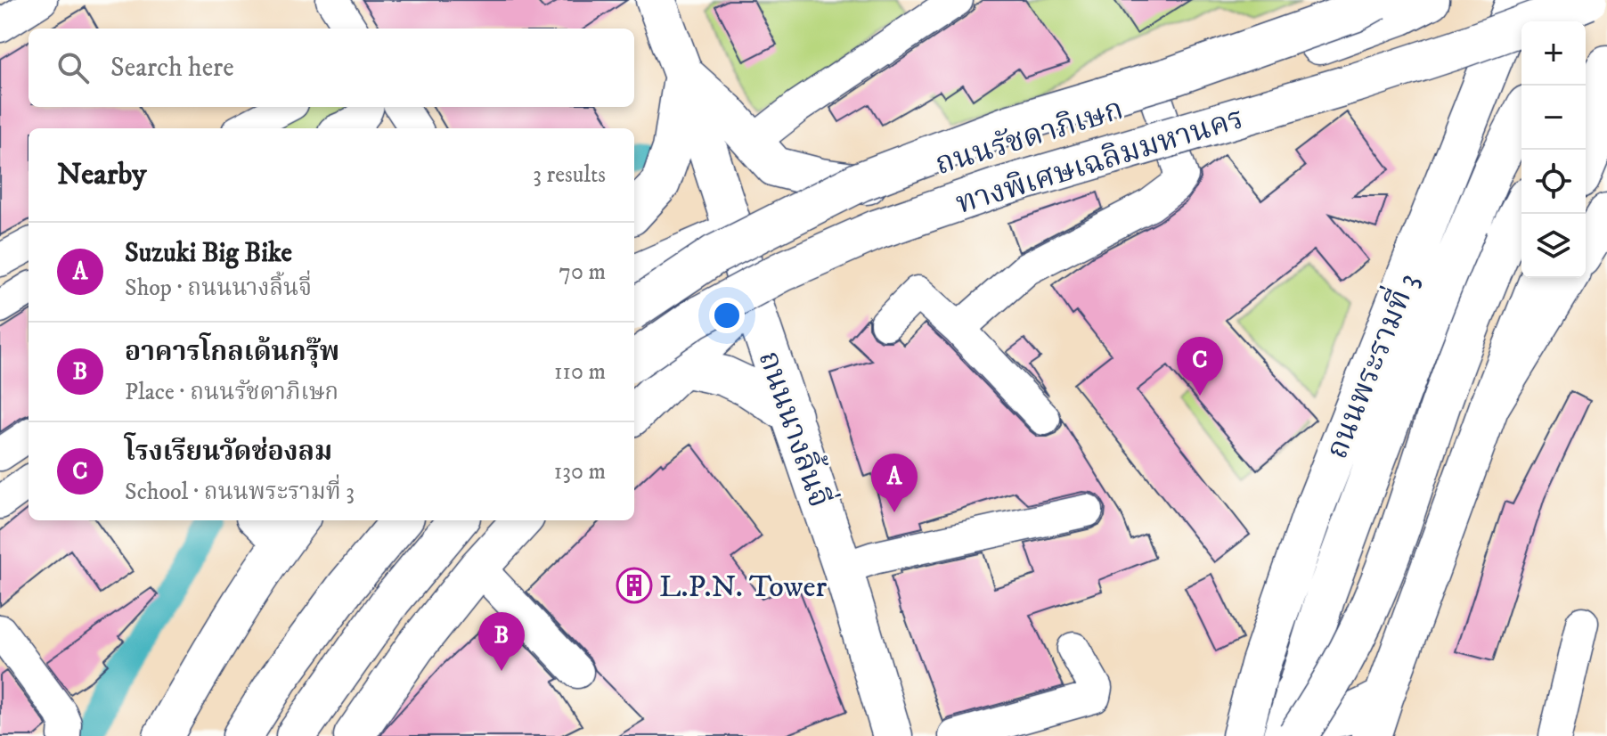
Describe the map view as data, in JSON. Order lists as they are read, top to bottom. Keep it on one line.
{"streets":{"main road":["ถนนรัชดาภิเษก","ทางพิเศษเฉลิมมหานคร","ถนนพระรามที่ 3","ถนนนางลิ้นจี่"]},"crossings":[["ถนนรัชดาภิเษก","ถนนนางลิ้นจี่"]],"places":{"building":["L.P.N. Tower"]},"page":{"map_buttons":["+","−"],"search":"Search here","heading":["Nearby","3 results"],"list":[{"mark":"A","name":"Suzuki Big Bike","note":"Shop · ถนนนางลิ้นจี่","value":"70 m"},{"mark":"B","name":"อาคารโกลเด้นกรุ๊พ","note":"Place · ถนนรัชดาภิเษก","value":"110 m"},{"mark":"C","name":"โรงเรียนวัดช่องลม","note":"School · ถนนพระรามที่ 3","value":"130 m"}],"pins":["C","A","B"]}}
